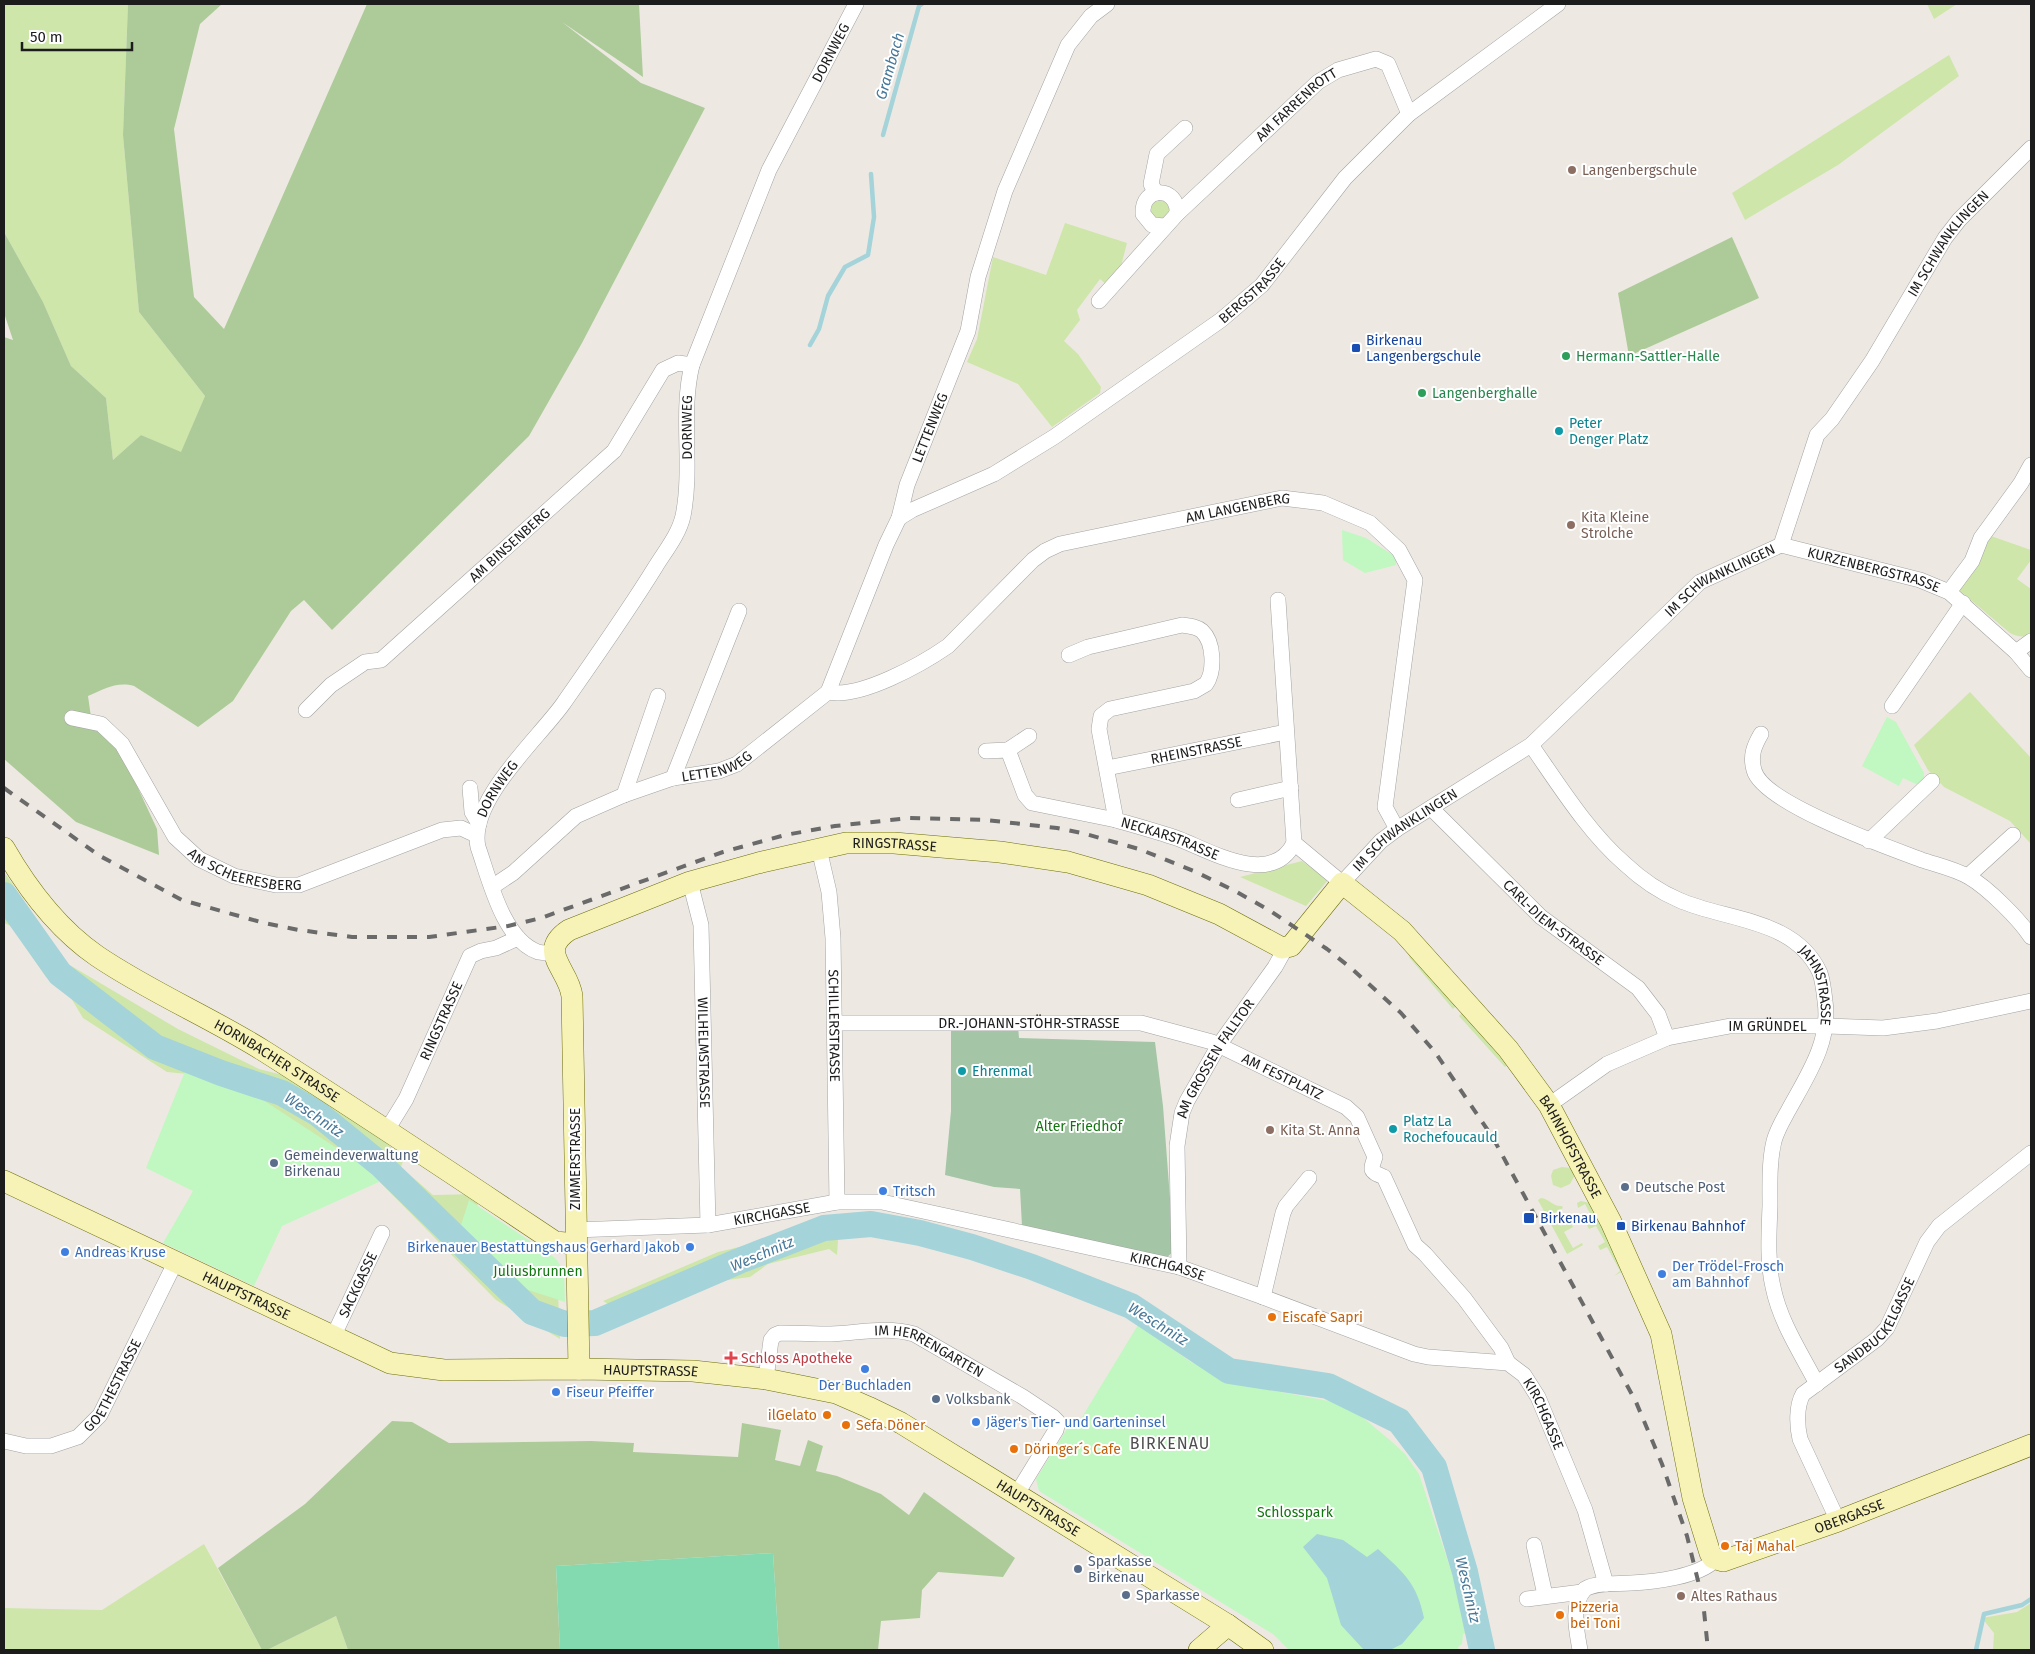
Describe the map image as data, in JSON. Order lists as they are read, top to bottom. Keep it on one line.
{"streets":{"main road":["RINGSTRASSE","AM GROSSEN FALLTOR","HORNBACHER STRASSE","BAHNHOFSTRASSE","ZIMMERSTRASSE","HAUPTSTRASSE","OBERGASSE"],"street":["DORNWEG","AM FARRENROTT","IM SCHWANKLINGEN","BERGSTRASSE","LETTENWEG","AM LANGENBERG","AM BINSENBERG","KURZENBERGSTRASSE","RHEINSTRASSE","NECKARSTRASSE","AM SCHEERESBERG","CARL-DIEM-STRASSE","JAHNSTRASSE","DR.-JOHANN-STÖHR-STRASSE","SCHILLERSTRASSE","IM GRÜNDEL","WILHELMSTRASSE","AM FESTPLATZ","KIRCHGASSE","SACKGASSE","SANDBUCKELGASSE","IM HERRENGARTEN","GOETHESTRASSE"]},"crossings":[["DORNWEG","LETTENWEG"],["DORNWEG","AM BINSENBERG"],["DORNWEG","RINGSTRASSE"],["DORNWEG","AM SCHEERESBERG"],["AM FARRENROTT","BERGSTRASSE"],["IM SCHWANKLINGEN","AM LANGENBERG"],["IM SCHWANKLINGEN","KURZENBERGSTRASSE"],["IM SCHWANKLINGEN","CARL-DIEM-STRASSE"],["IM SCHWANKLINGEN","JAHNSTRASSE"],["IM SCHWANKLINGEN","AM GROSSEN FALLTOR"],["IM SCHWANKLINGEN","BAHNHOFSTRASSE"],["BERGSTRASSE","LETTENWEG"],["LETTENWEG","AM LANGENBERG"],["RHEINSTRASSE","NECKARSTRASSE"],["RINGSTRASSE","SCHILLERSTRASSE"],["RINGSTRASSE","WILHELMSTRASSE"],["RINGSTRASSE","AM GROSSEN FALLTOR"],["RINGSTRASSE","HORNBACHER STRASSE"],["RINGSTRASSE","ZIMMERSTRASSE"],["CARL-DIEM-STRASSE","IM GRÜNDEL"],["JAHNSTRASSE","IM GRÜNDEL"],["JAHNSTRASSE","SANDBUCKELGASSE"],["DR.-JOHANN-STÖHR-STRASSE","SCHILLERSTRASSE"],["DR.-JOHANN-STÖHR-STRASSE","AM GROSSEN FALLTOR"],["DR.-JOHANN-STÖHR-STRASSE","AM FESTPLATZ"],["SCHILLERSTRASSE","KIRCHGASSE"],["IM GRÜNDEL","BAHNHOFSTRASSE"],["WILHELMSTRASSE","KIRCHGASSE"],["AM GROSSEN FALLTOR","AM FESTPLATZ"],["AM GROSSEN FALLTOR","BAHNHOFSTRASSE"],["AM GROSSEN FALLTOR","KIRCHGASSE"],["HORNBACHER STRASSE","ZIMMERSTRASSE"],["HORNBACHER STRASSE","KIRCHGASSE"],["AM FESTPLATZ","KIRCHGASSE"],["BAHNHOFSTRASSE","OBERGASSE"],["ZIMMERSTRASSE","KIRCHGASSE"],["ZIMMERSTRASSE","HAUPTSTRASSE"],["KIRCHGASSE","OBERGASSE"],["SACKGASSE","HAUPTSTRASSE"],["HAUPTSTRASSE","IM HERRENGARTEN"],["HAUPTSTRASSE","GOETHESTRASSE"],["SANDBUCKELGASSE","OBERGASSE"]],"districts":["BIRKENAU"],"water":["Grambach","Weschnitz"],"parks":["Alter Friedhof","Juliusbrunnen","Schlosspark"],"places":{"other":["Langenbergschule","Hermann-Sattler-Halle","Langenberghalle","Peter Denger Platz","Kita Kleine Strolche","Ehrenmal","Platz La Rochefoucauld","Kita St. Anna","Gemeindeverwaltung Birkenau","Deutsche Post","Tritsch","Birkenauer Bestattungshaus Gerhard Jakob","Andreas Kruse","Der Trödel-Frosch am Bahnhof","Eiscafe Sapri","Der Buchladen","Fiseur Pfeiffer","Volksbank","ilGelato","Jäger's Tier- und Garteninsel","Sefa Döner","Döringer´s Cafe","Taj Mahal","Sparkasse Birkenau","Sparkasse","Altes Rathaus","Pizzeria bei Toni"],"transit":["Birkenau Langenbergschule","Birkenau","Birkenau Bahnhof"],"health":["Schloss Apotheke"]},"scale_bar":"50 m"}
